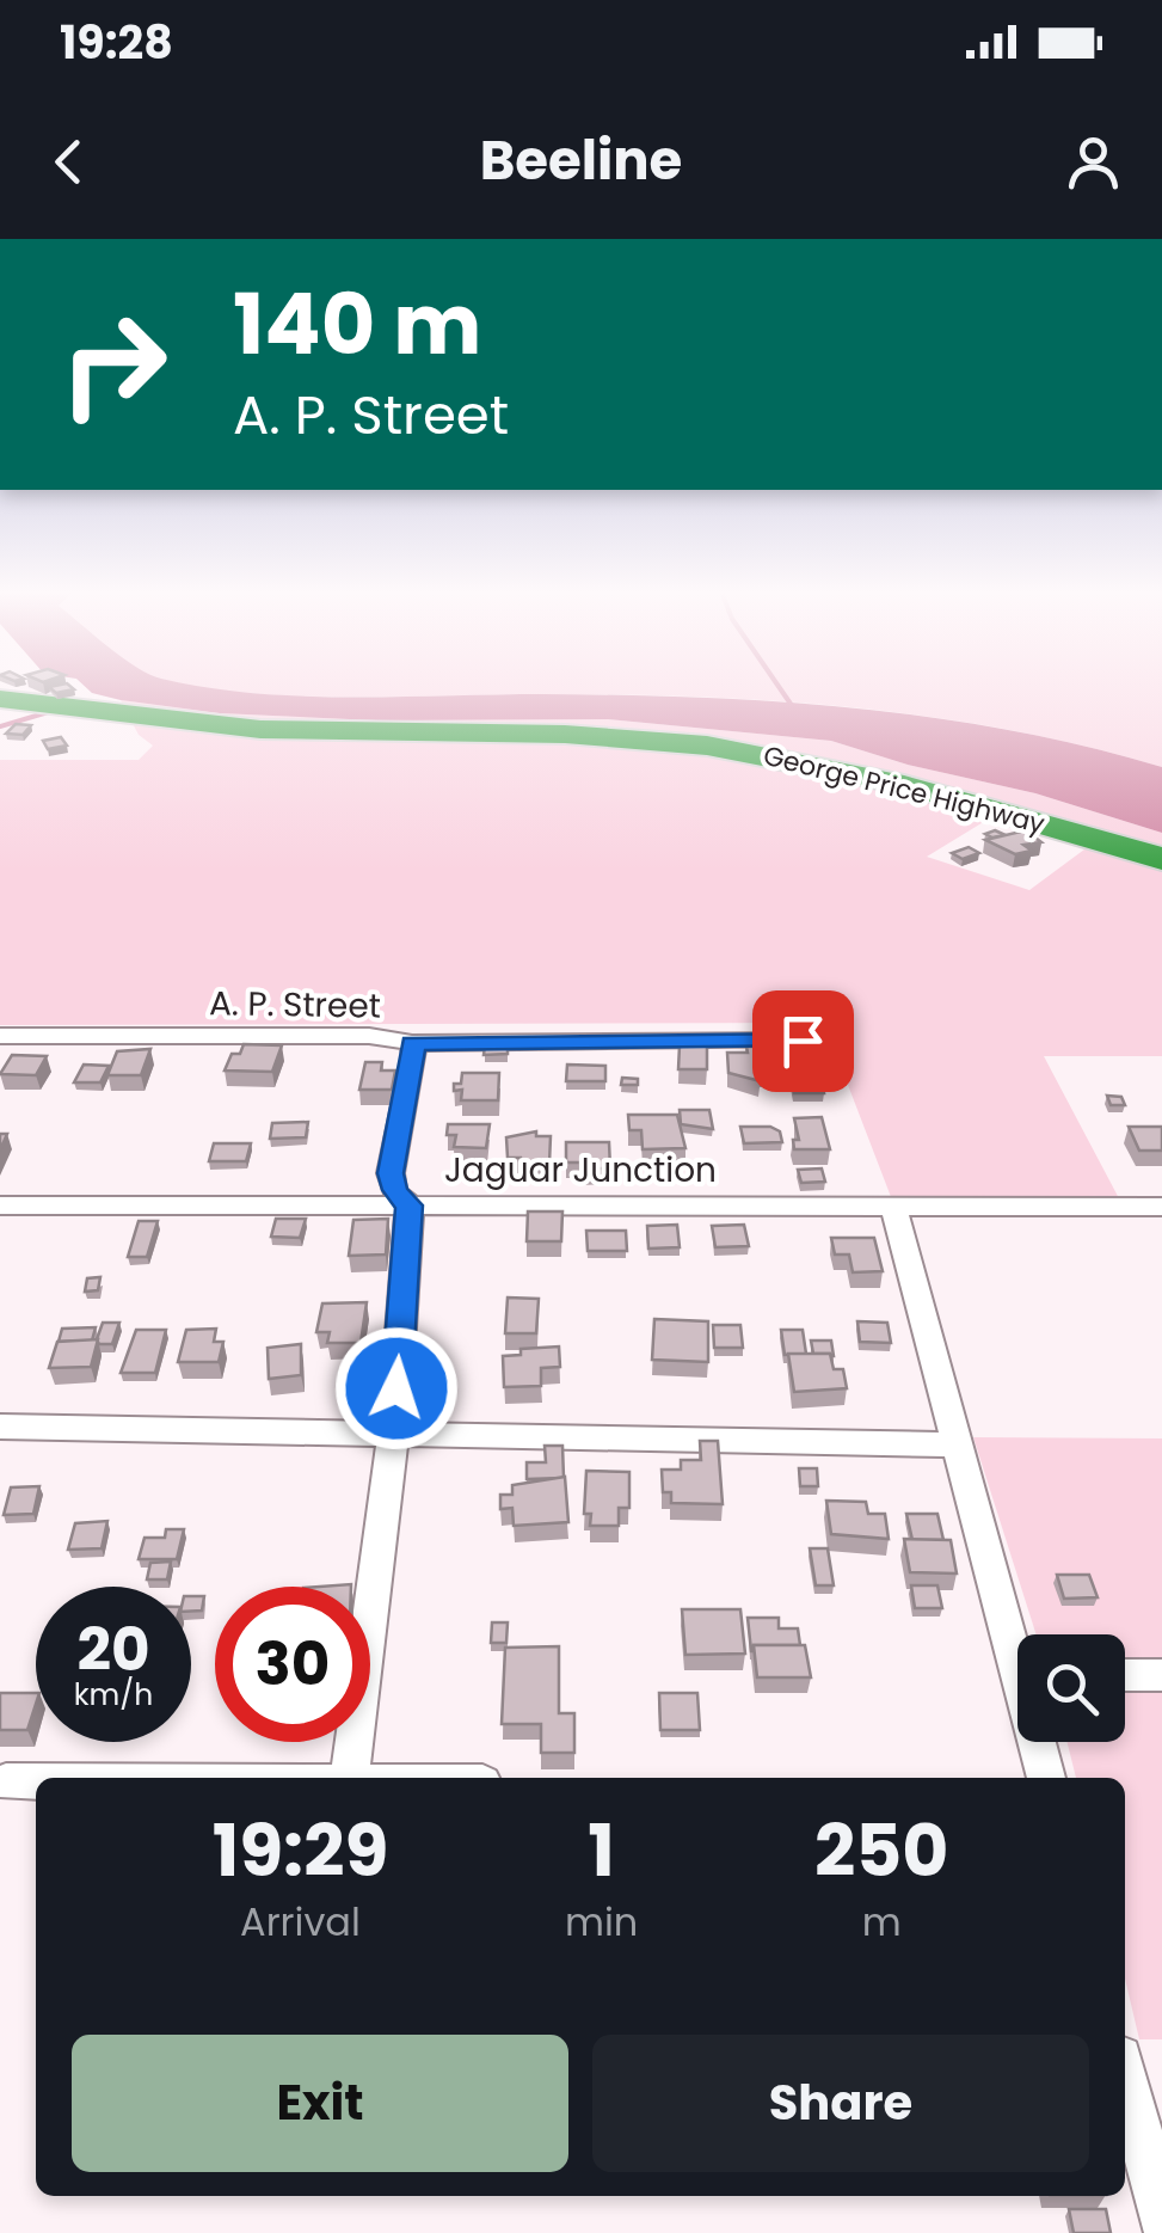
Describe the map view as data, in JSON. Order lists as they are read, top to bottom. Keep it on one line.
{"streets":{"highway":["George Price Highway"],"street":["A. P. Street","Jaguar Junction"]},"page":{"status":"19:28","header":"Beeline","turn":["140 m","A. P. Street"],"speed":"20 km/h","limit":"30","eta":["19:29","Arrival","1","min","250","m"],"buttons":["Exit","Share"]}}
